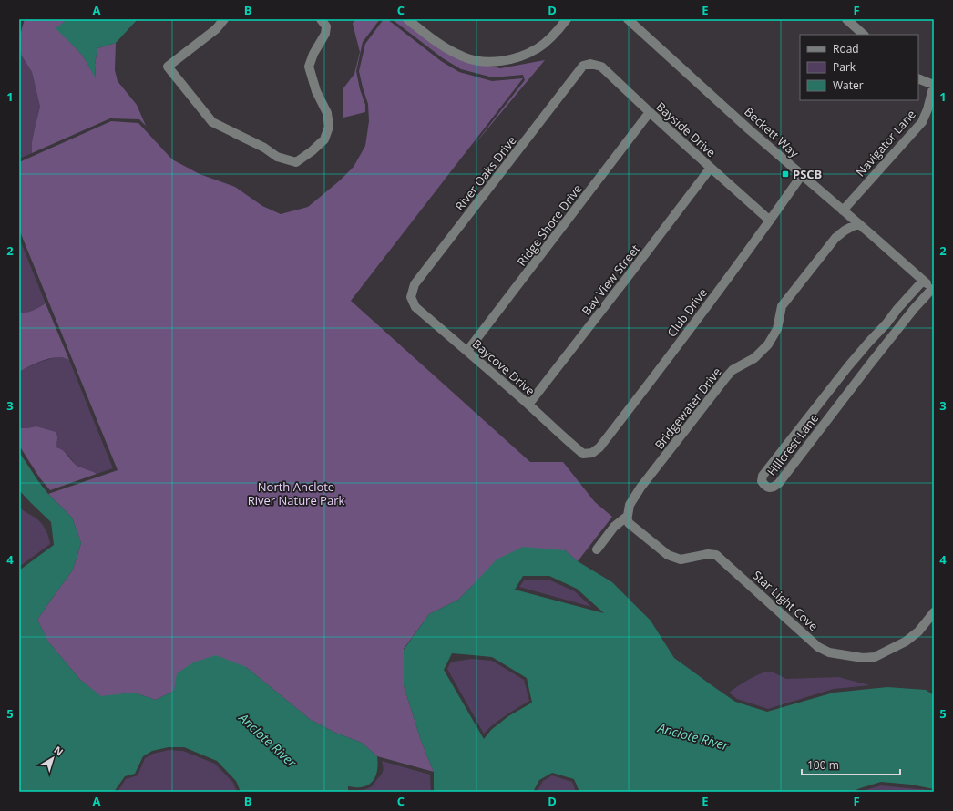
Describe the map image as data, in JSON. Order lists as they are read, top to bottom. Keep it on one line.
{"streets":{"street":["Bayside Drive","Beckett Way","Navigator Lane","River Oaks Drive","Ridge Shore Drive","Bay View Street","Club Drive","Baycove Drive","Bridgewater Drive","Hillcrest Lane","Star Light Cove"]},"crossings":[["Bayside Drive","River Oaks Drive"],["Bayside Drive","Ridge Shore Drive"],["Bayside Drive","Bay View Street"],["Bayside Drive","Club Drive"],["Beckett Way","Navigator Lane"],["Beckett Way","Club Drive"],["Beckett Way","Bridgewater Drive"],["Beckett Way","Hillcrest Lane"],["River Oaks Drive","Baycove Drive"],["Ridge Shore Drive","Baycove Drive"],["Bay View Street","Baycove Drive"],["Club Drive","Baycove Drive"],["Bridgewater Drive","Star Light Cove"]],"water":["Anclote River"],"parks":["North Anclote River Nature Park"],"places":{"transit":["PSCB"]},"legend":["Road","Park","Water"],"scale_bar":"100 m","north":"top right","grid":{"columns":["A","B","C","D","E","F"],"rows":["1","2","3","4","5"]}}
